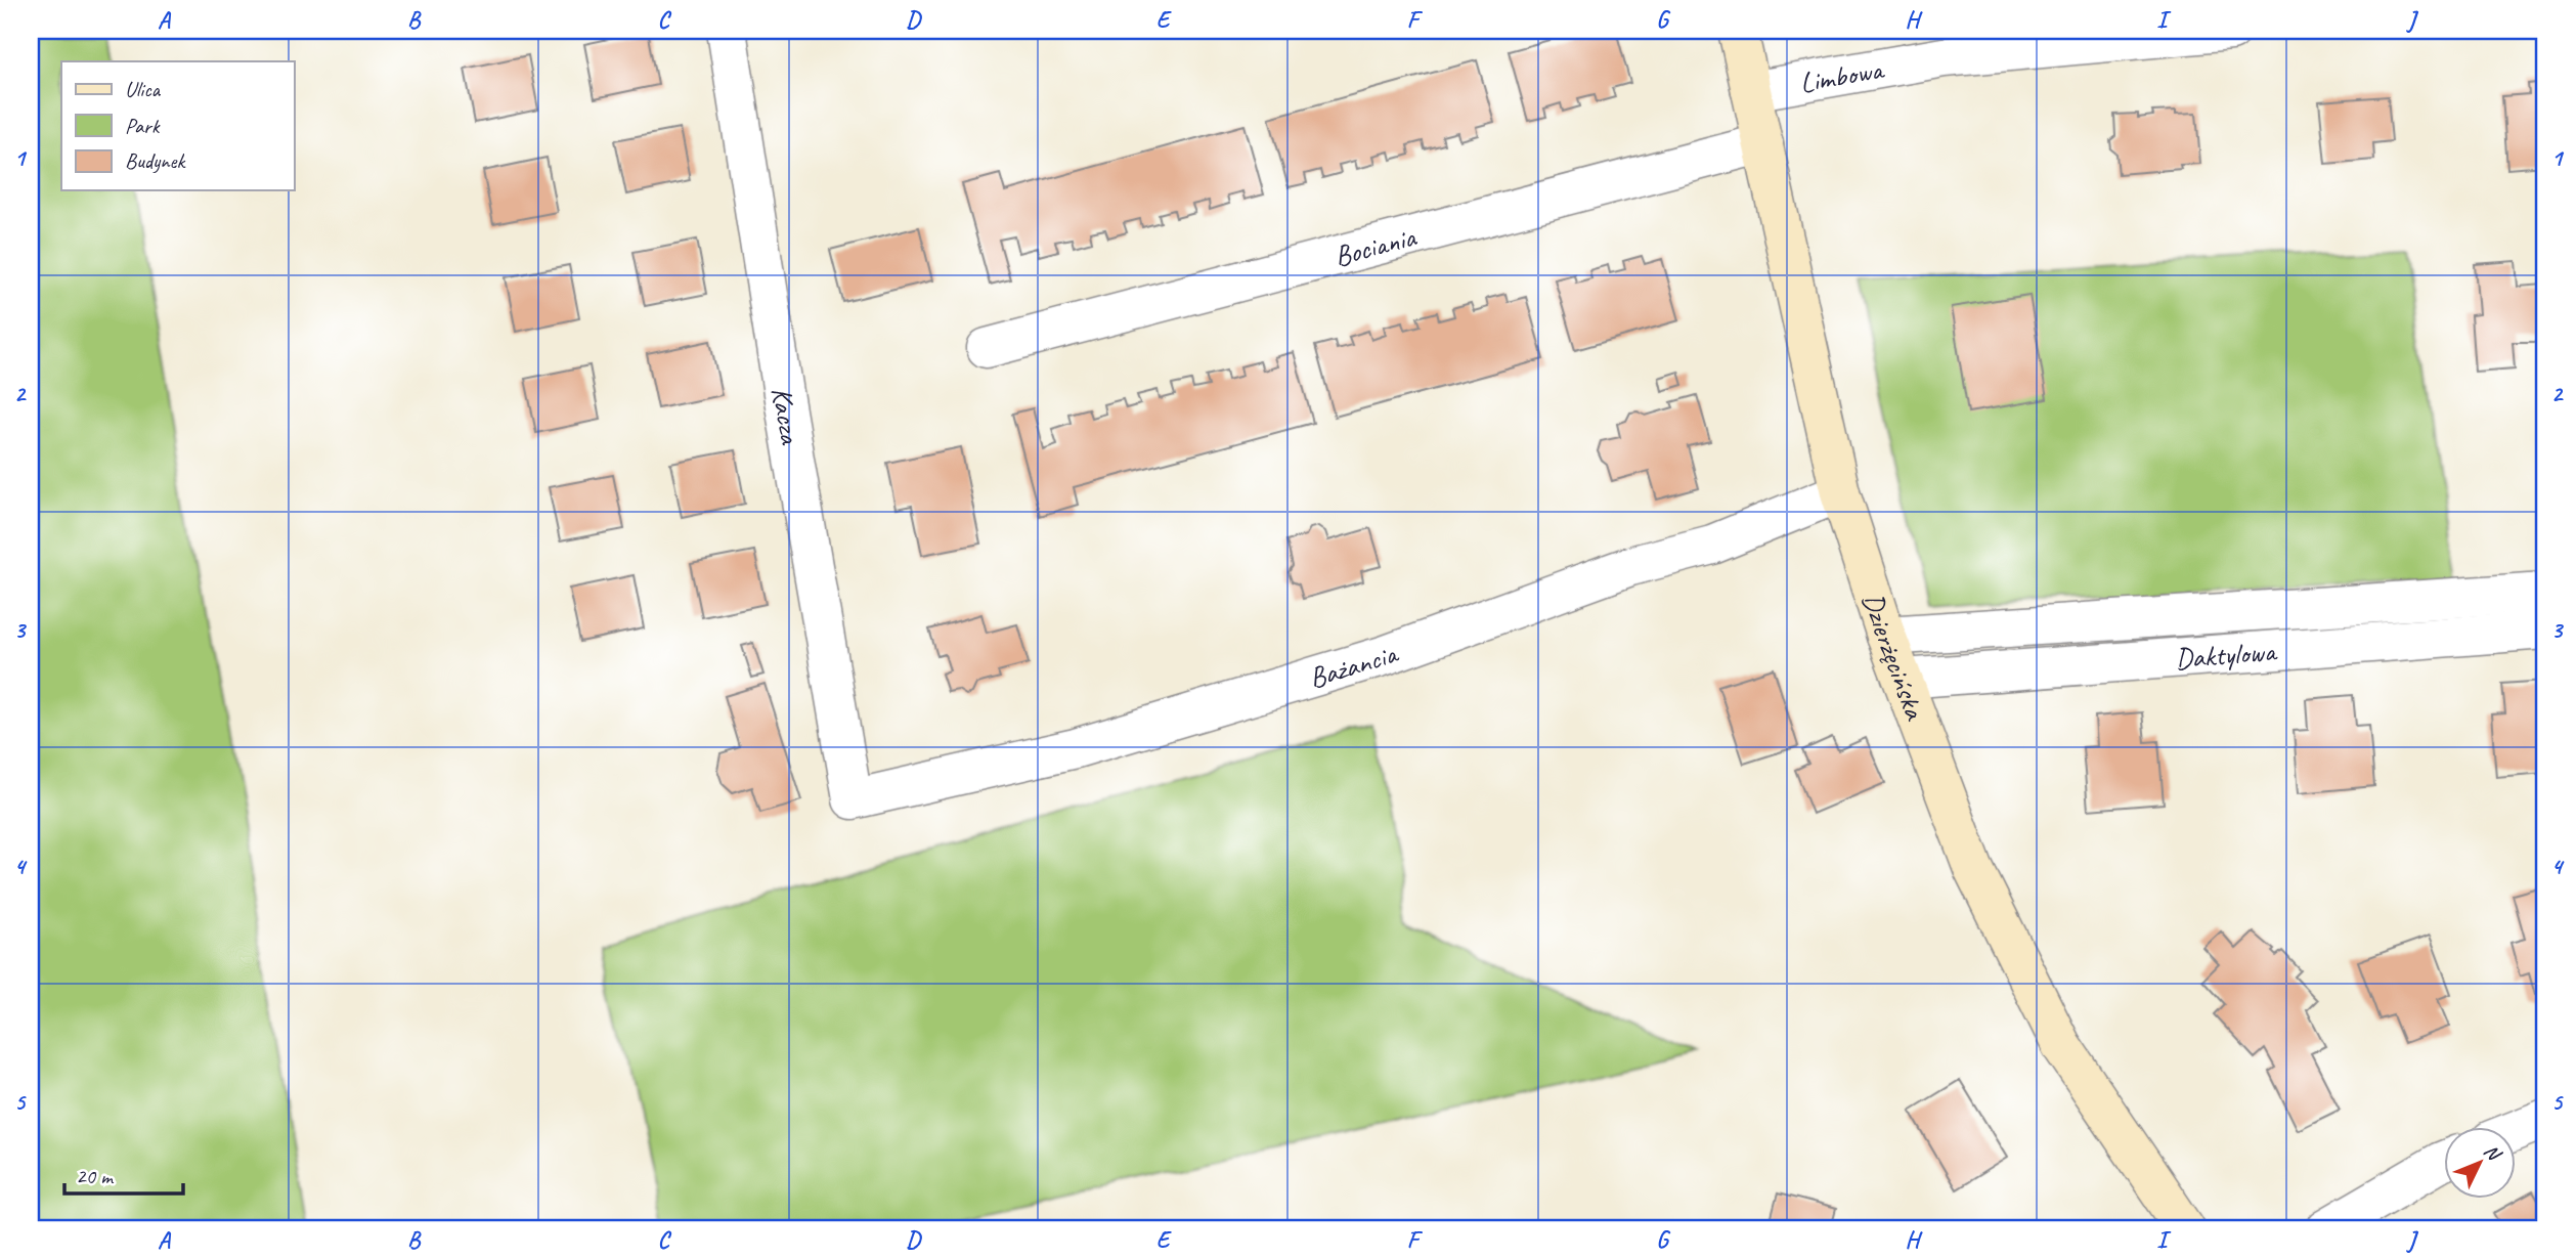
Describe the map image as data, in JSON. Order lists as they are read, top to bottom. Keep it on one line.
{"streets":{"street":["Limbowa","Bociania","Kacza","Dzierżęcińska","Daktylowa","Bażancia"]},"crossings":[["Limbowa","Dzierżęcińska"],["Bociania","Dzierżęcińska"],["Kacza","Bażancia"],["Dzierżęcińska","Daktylowa"],["Dzierżęcińska","Bażancia"]],"legend":["Ulica","Park","Budynek"],"scale_bar":"20 m","north":"top right","grid":{"columns":["A","B","C","D","E","F","G","H","I","J"],"rows":["1","2","3","4","5"]}}
